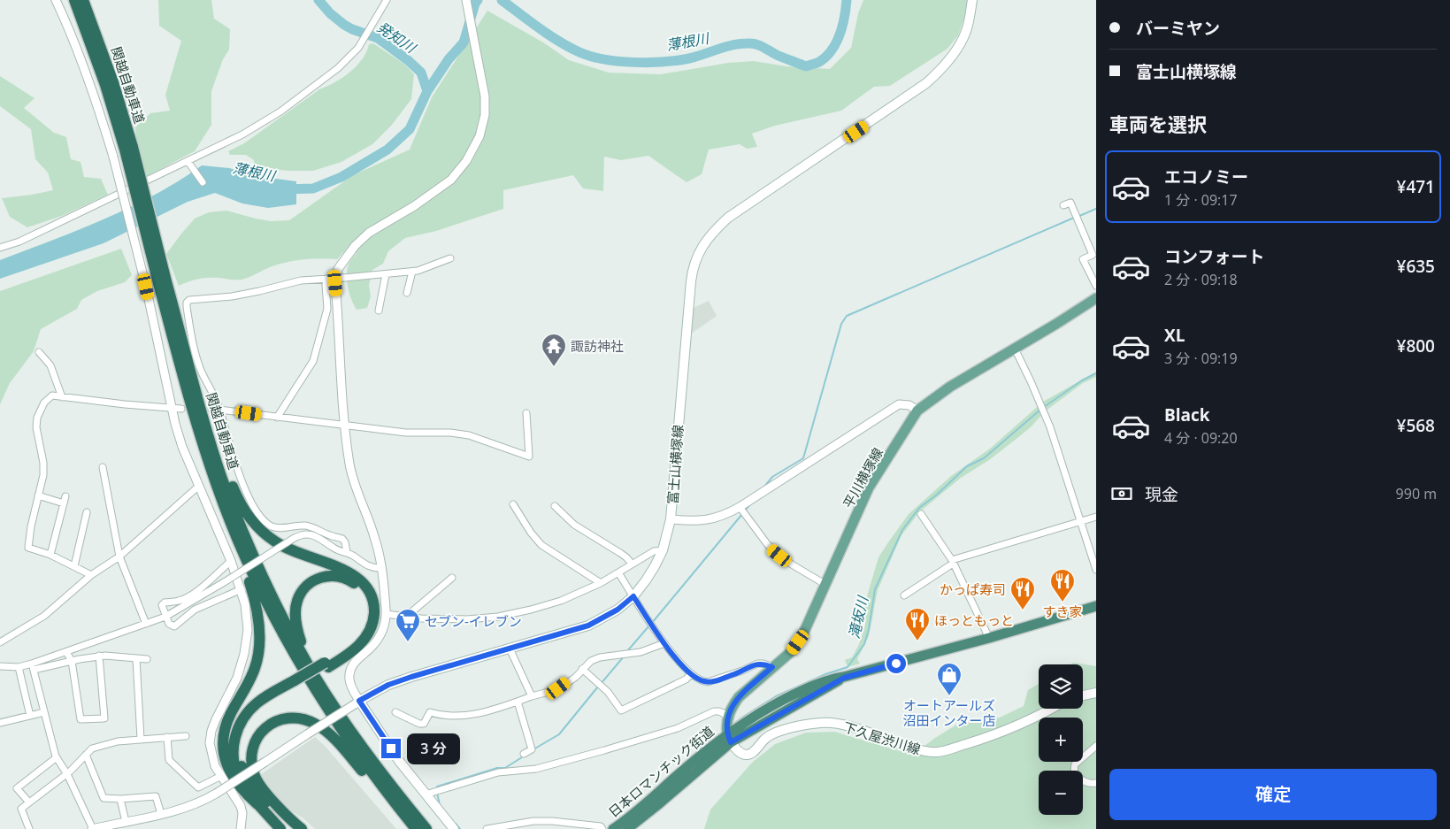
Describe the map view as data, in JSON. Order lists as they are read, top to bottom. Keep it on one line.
{"streets":{"highway":["関越自動車道","日本ロマンチック街道"],"main road":["富士山横塚線","平川横塚線","下久屋渋川線"]},"crossings":[["平川横塚線","下久屋渋川線"],["平川横塚線","日本ロマンチック街道"],["下久屋渋川線","日本ロマンチック街道"]],"water":["発知川","薄根川","滝坂川"],"places":{"temple":["諏訪神社"],"restaurant":["すき家","かっぱ寿司","ほっともっと"],"supermarket":["セブン-イレブン"],"shop":["オートアールズ 沼田インター店"]},"page":{"banner":["バーミヤン","富士山横塚線"],"heading":"車両を選択","list":[{"name":"エコノミー","note":"1 分 · 09:17","value":"¥471"},{"name":"コンフォート","note":"2 分 · 09:18","value":"¥635"},{"name":"XL","note":"3 分 · 09:19","value":"¥800"},{"name":"Black","note":"4 分 · 09:20","value":"¥568"}],"pay":["現金","990 m"],"map_buttons":["+","−"],"bubble":"3 分","buttons":"確定"}}
